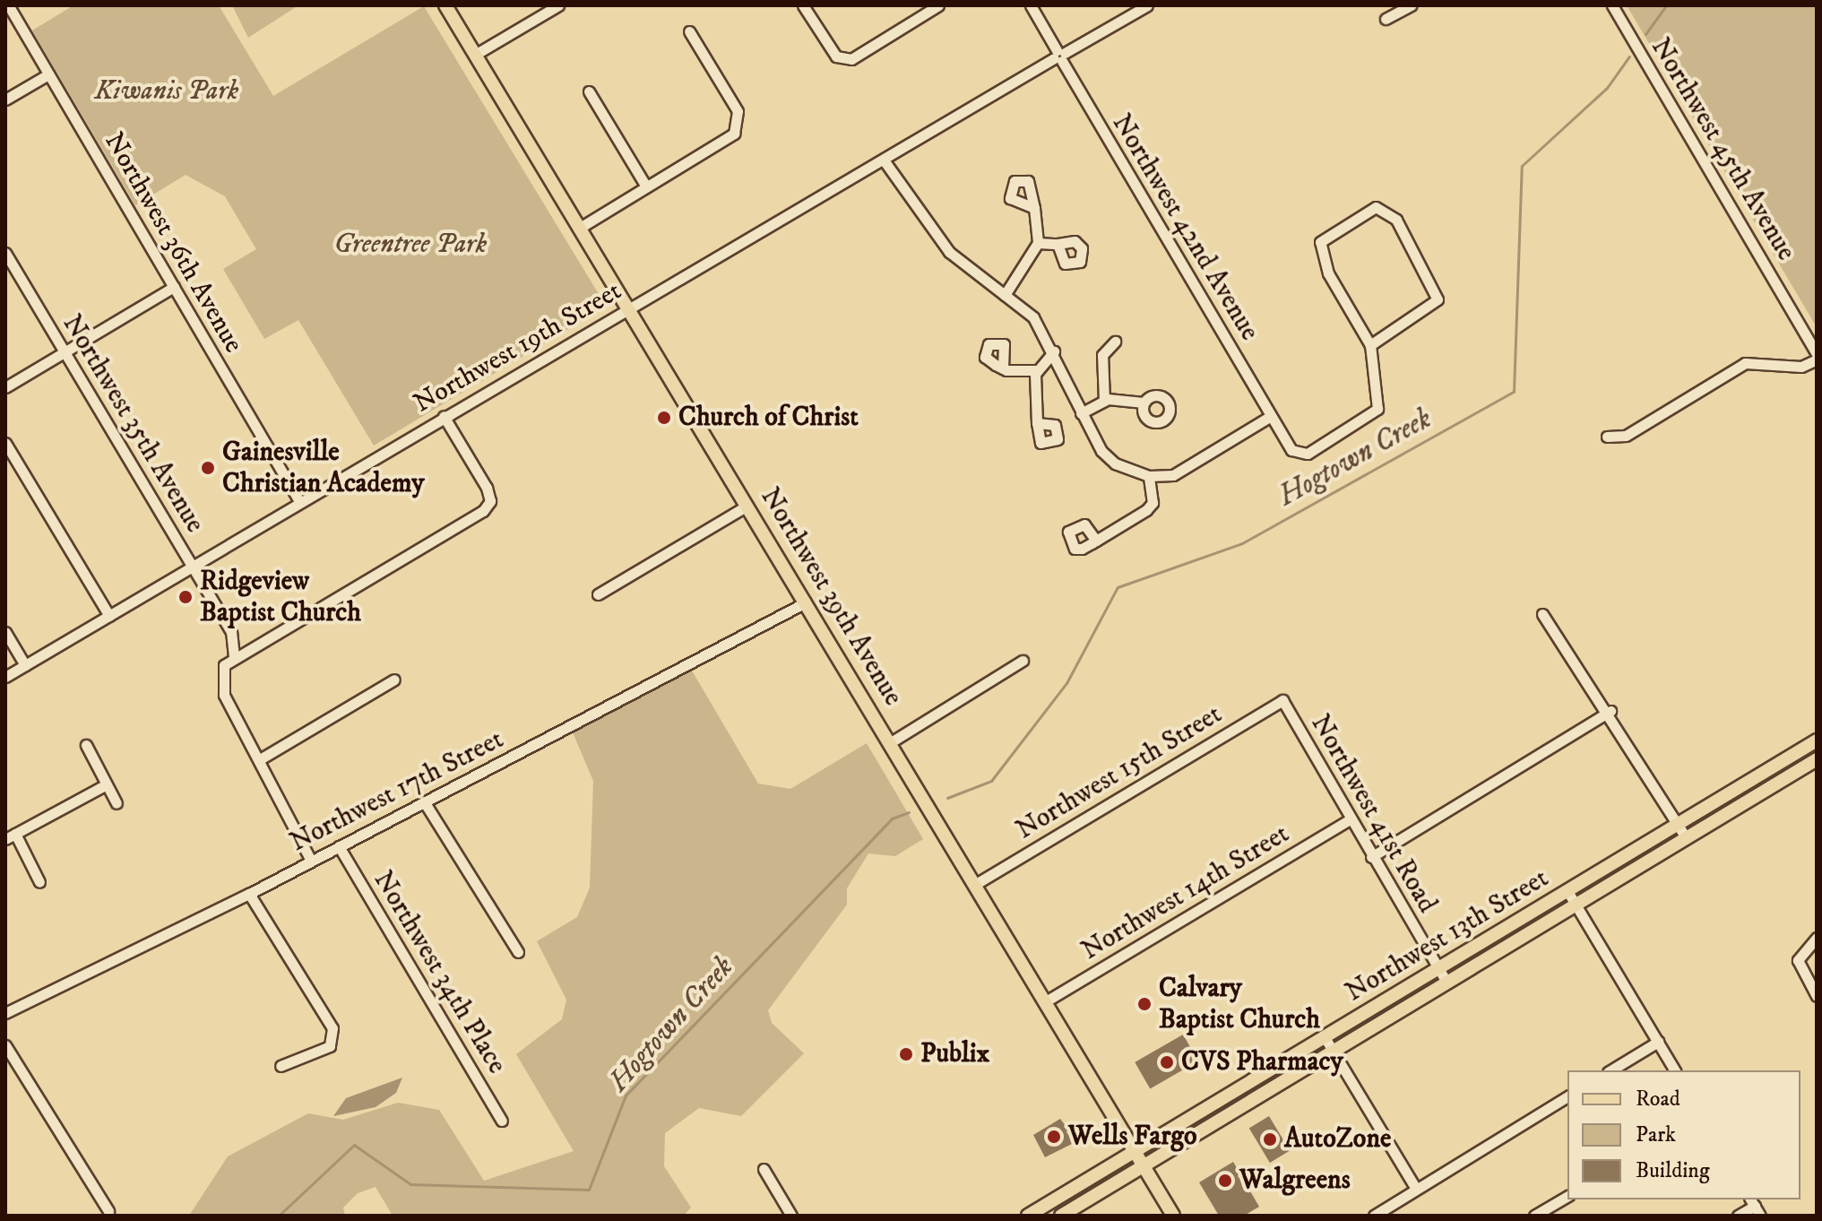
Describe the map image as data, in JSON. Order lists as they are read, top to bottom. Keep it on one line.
{"streets":{"main road":["Northwest 39th Avenue","Northwest 13th Street"],"street":["Northwest 45th Avenue","Northwest 42nd Avenue","Northwest 36th Avenue","Northwest 19th Street","Northwest 35th Avenue","Northwest 15th Street","Northwest 17th Street","Northwest 41st Road","Northwest 14th Street","Northwest 34th Place"]},"crossings":[["Northwest 42nd Avenue","Northwest 19th Street"],["Northwest 36th Avenue","Northwest 19th Street"],["Northwest 19th Street","Northwest 35th Avenue"],["Northwest 19th Street","Northwest 39th Avenue"],["Northwest 39th Avenue","Northwest 15th Street"],["Northwest 39th Avenue","Northwest 17th Street"],["Northwest 39th Avenue","Northwest 14th Street"],["Northwest 39th Avenue","Northwest 13th Street"],["Northwest 15th Street","Northwest 41st Road"],["Northwest 17th Street","Northwest 34th Place"],["Northwest 41st Road","Northwest 14th Street"],["Northwest 41st Road","Northwest 13th Street"]],"water":["Hogtown Creek"],"parks":["Kiwanis Park","Greentree Park"],"places":["Church of Christ","Gainesville Christian Academy","Ridgeview Baptist Church","Calvary Baptist Church","Publix","CVS Pharmacy","Wells Fargo","AutoZone","Walgreens"],"legend":["Road","Park","Building"]}
